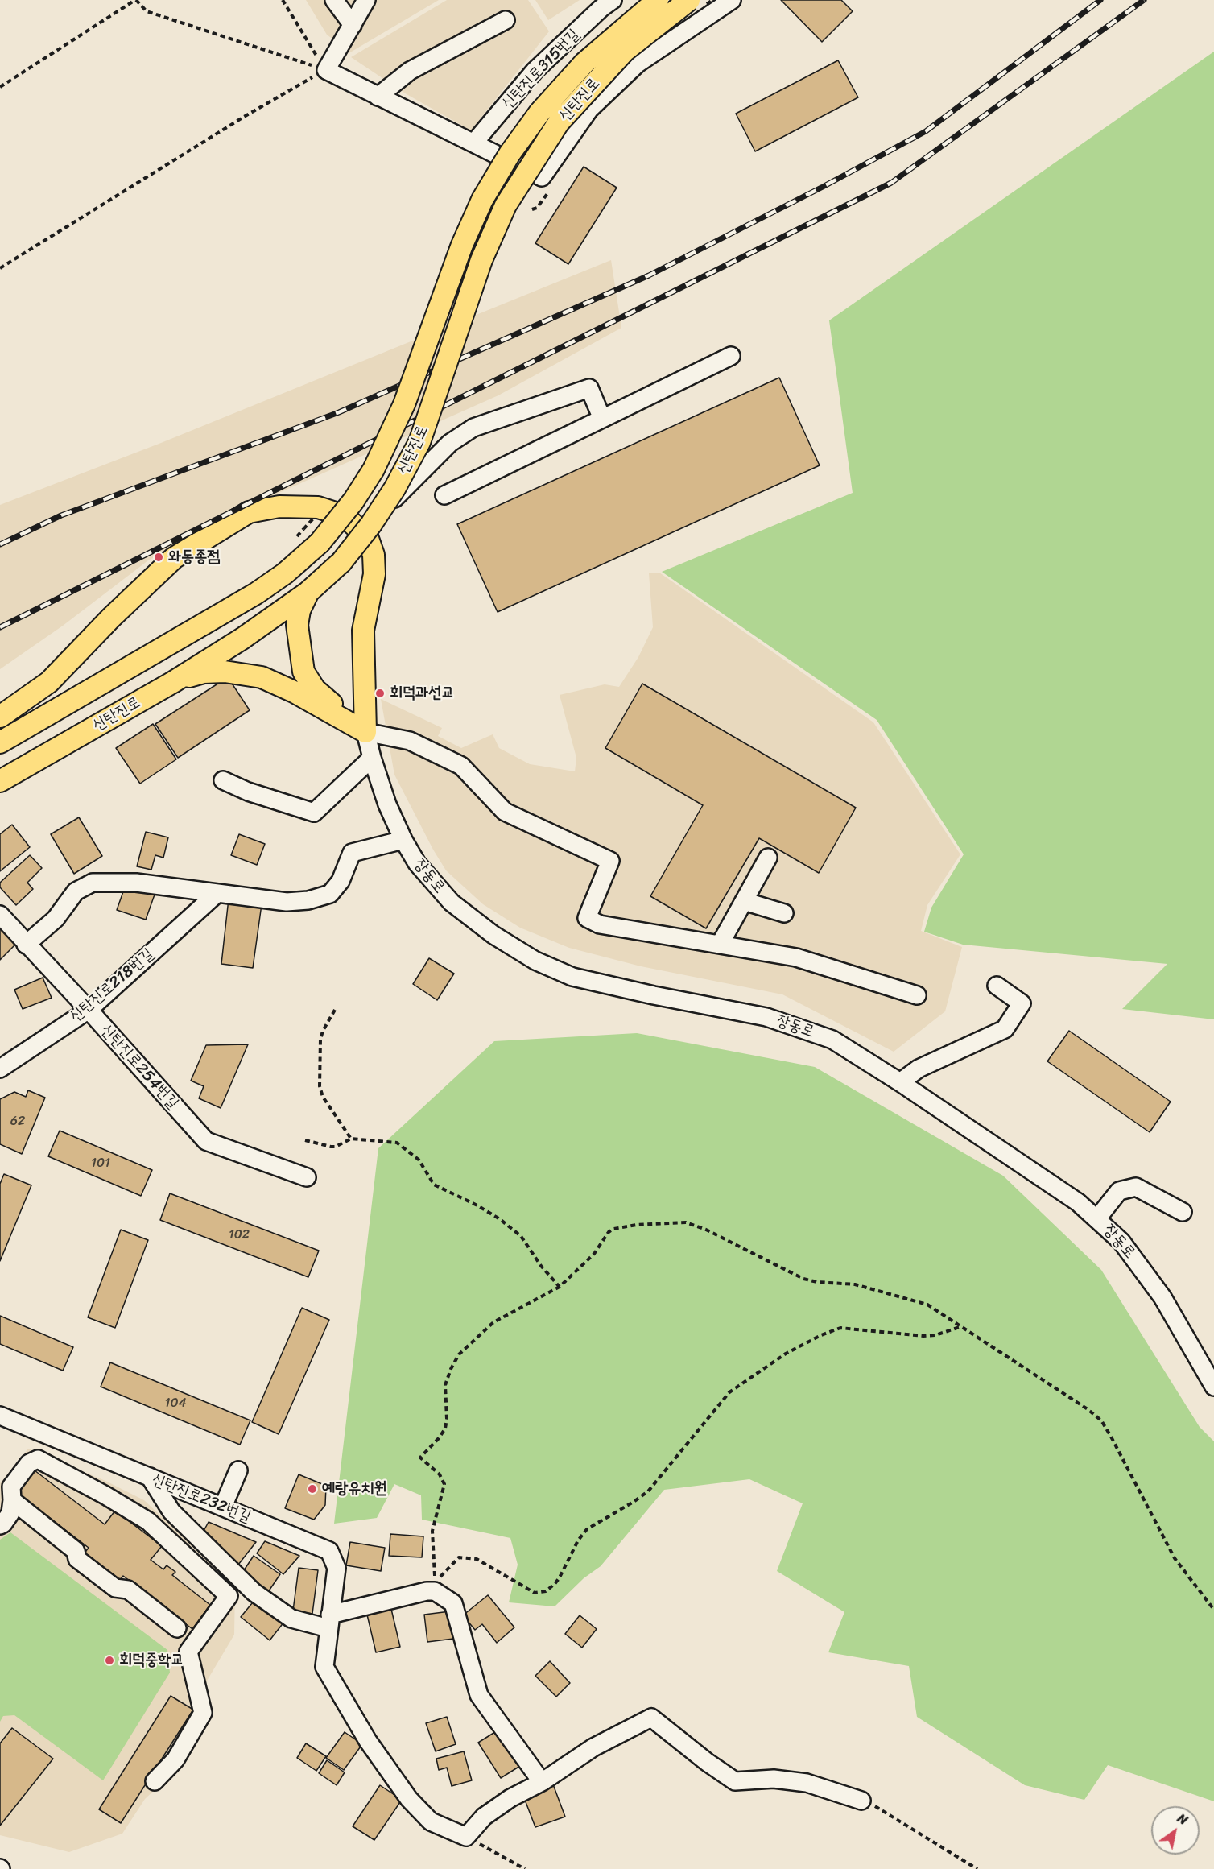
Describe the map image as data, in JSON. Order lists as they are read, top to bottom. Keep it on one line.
{"streets":{"main road":["신탄진로"],"street":["신탄진로315번길","장동로","신탄진로218번길","신탄진로254번길","신탄진로232번길"]},"crossings":[["신탄진로218번길","신탄진로254번길"]],"places":["와동종점","회덕과선교","예랑유치원","회덕중학교"],"house_numbers":["62","101","102","104"],"north":"top right"}
